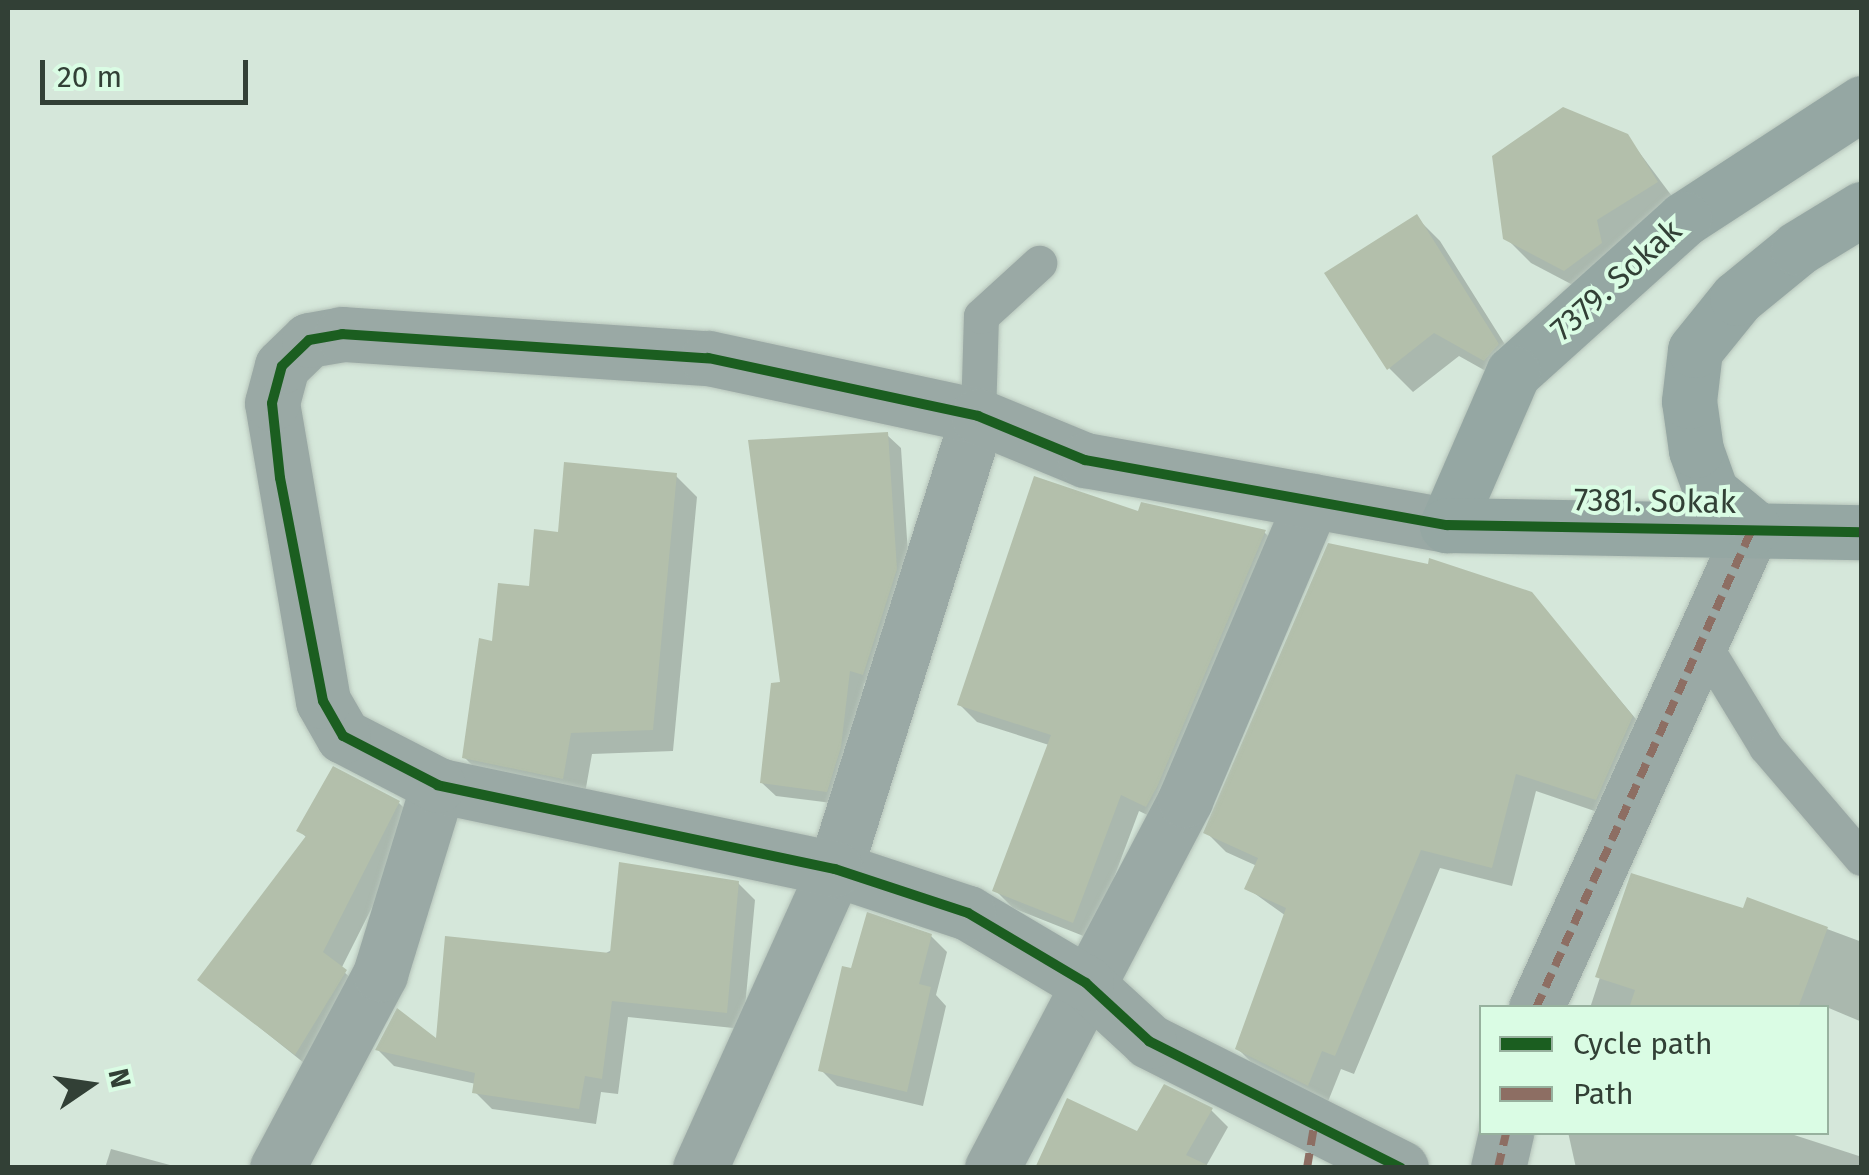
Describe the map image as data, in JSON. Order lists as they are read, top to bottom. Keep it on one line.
{"streets":{"street":["7379. Sokak","7381. Sokak"]},"crossings":[["7379. Sokak","7381. Sokak"]],"legend":["Cycle path","Path"],"scale_bar":"20 m","north":"right"}
